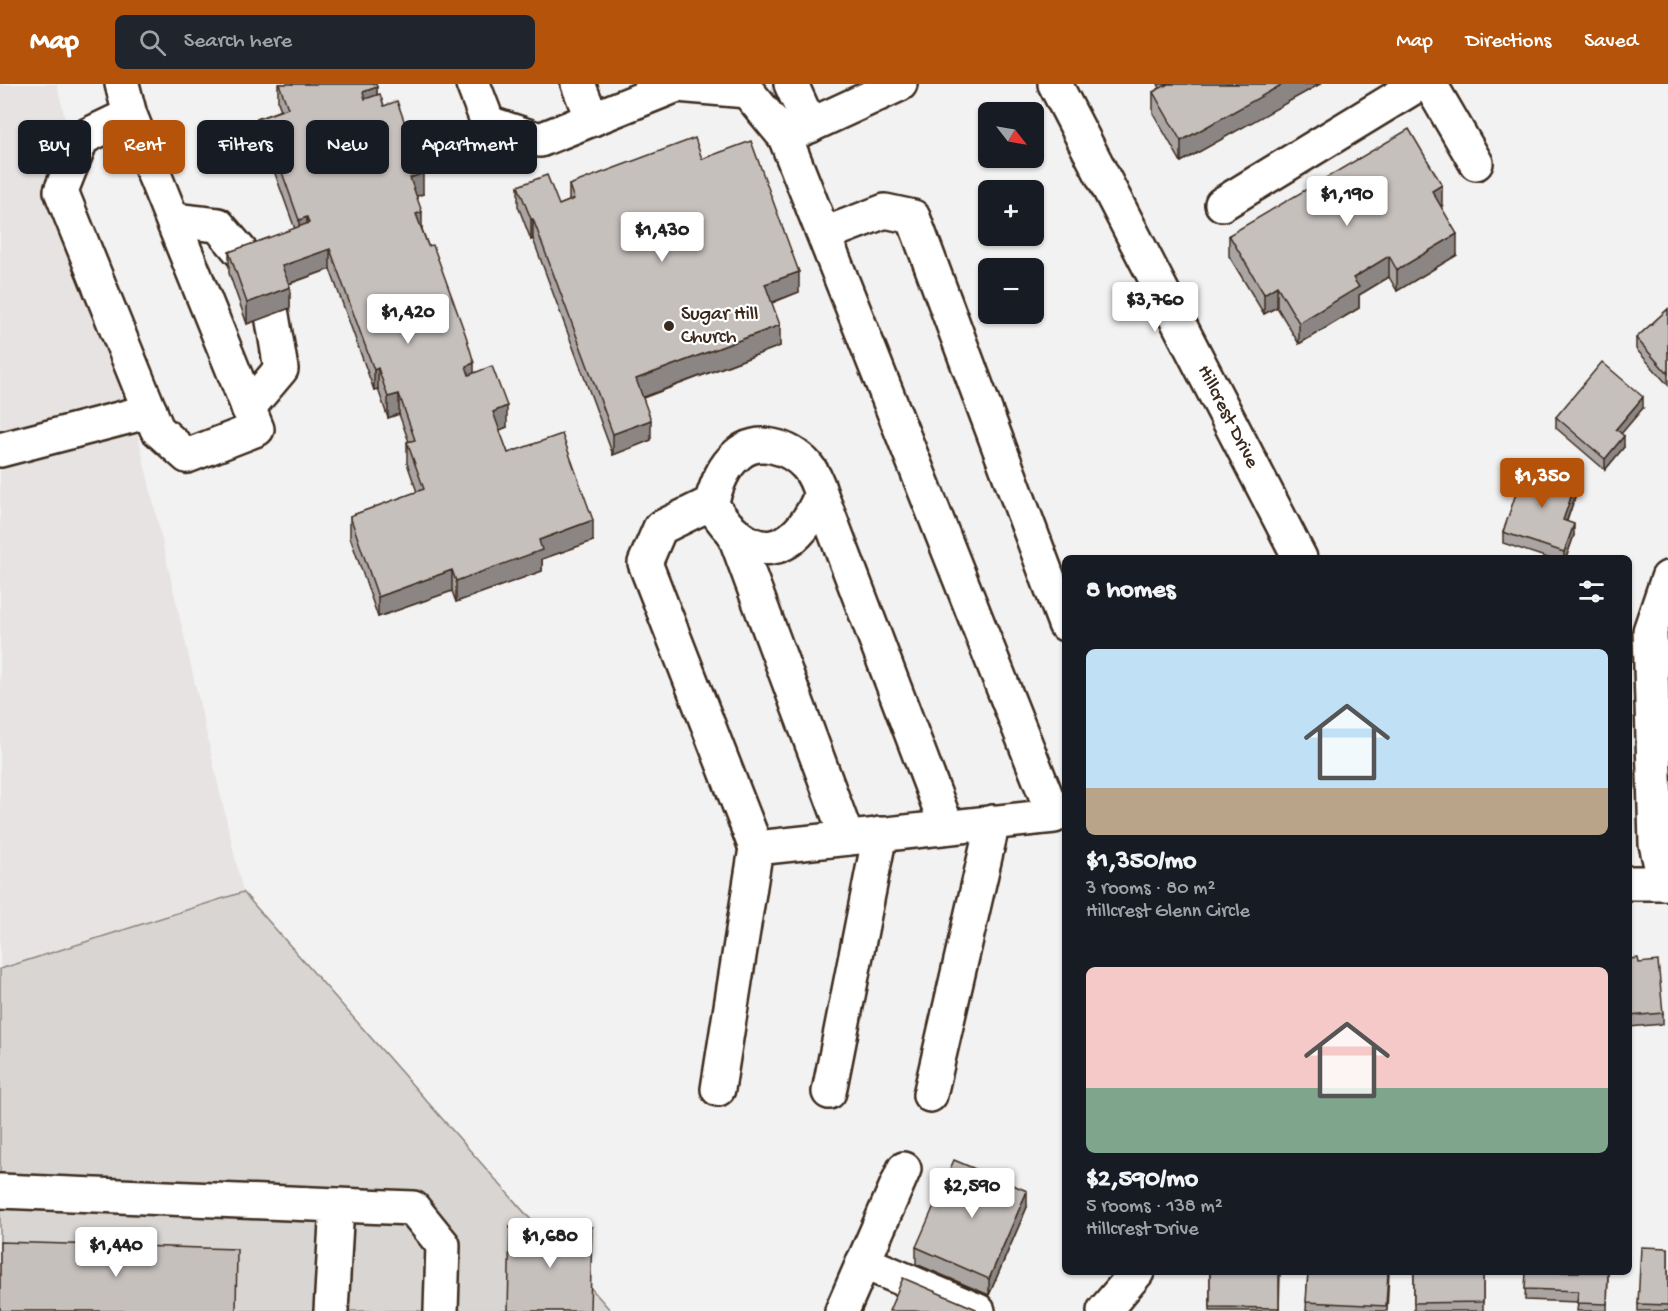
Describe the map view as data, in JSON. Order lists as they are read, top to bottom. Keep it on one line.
{"streets":{"street":["Hillcrest Drive"]},"places":["Sugar Hill Church"],"north":"bottom right","page":{"header":"Map","search":"Search here","nav":["Map","Directions","Saved"],"map_buttons":["+","−"],"chip":["Buy","Rent","Filters","New","Apartment"],"price":["$1,190","$1,430","$3,760","$1,420","$1,350","$2,590","$1,680","$1,440"],"heading":"8 homes","list":[{"name":"$1,350/mo","note":"3 rooms · 80 m² · Hillcrest Glenn Circle"},{"name":"$2,590/mo","note":"5 rooms · 138 m² · Hillcrest Drive"}]}}
